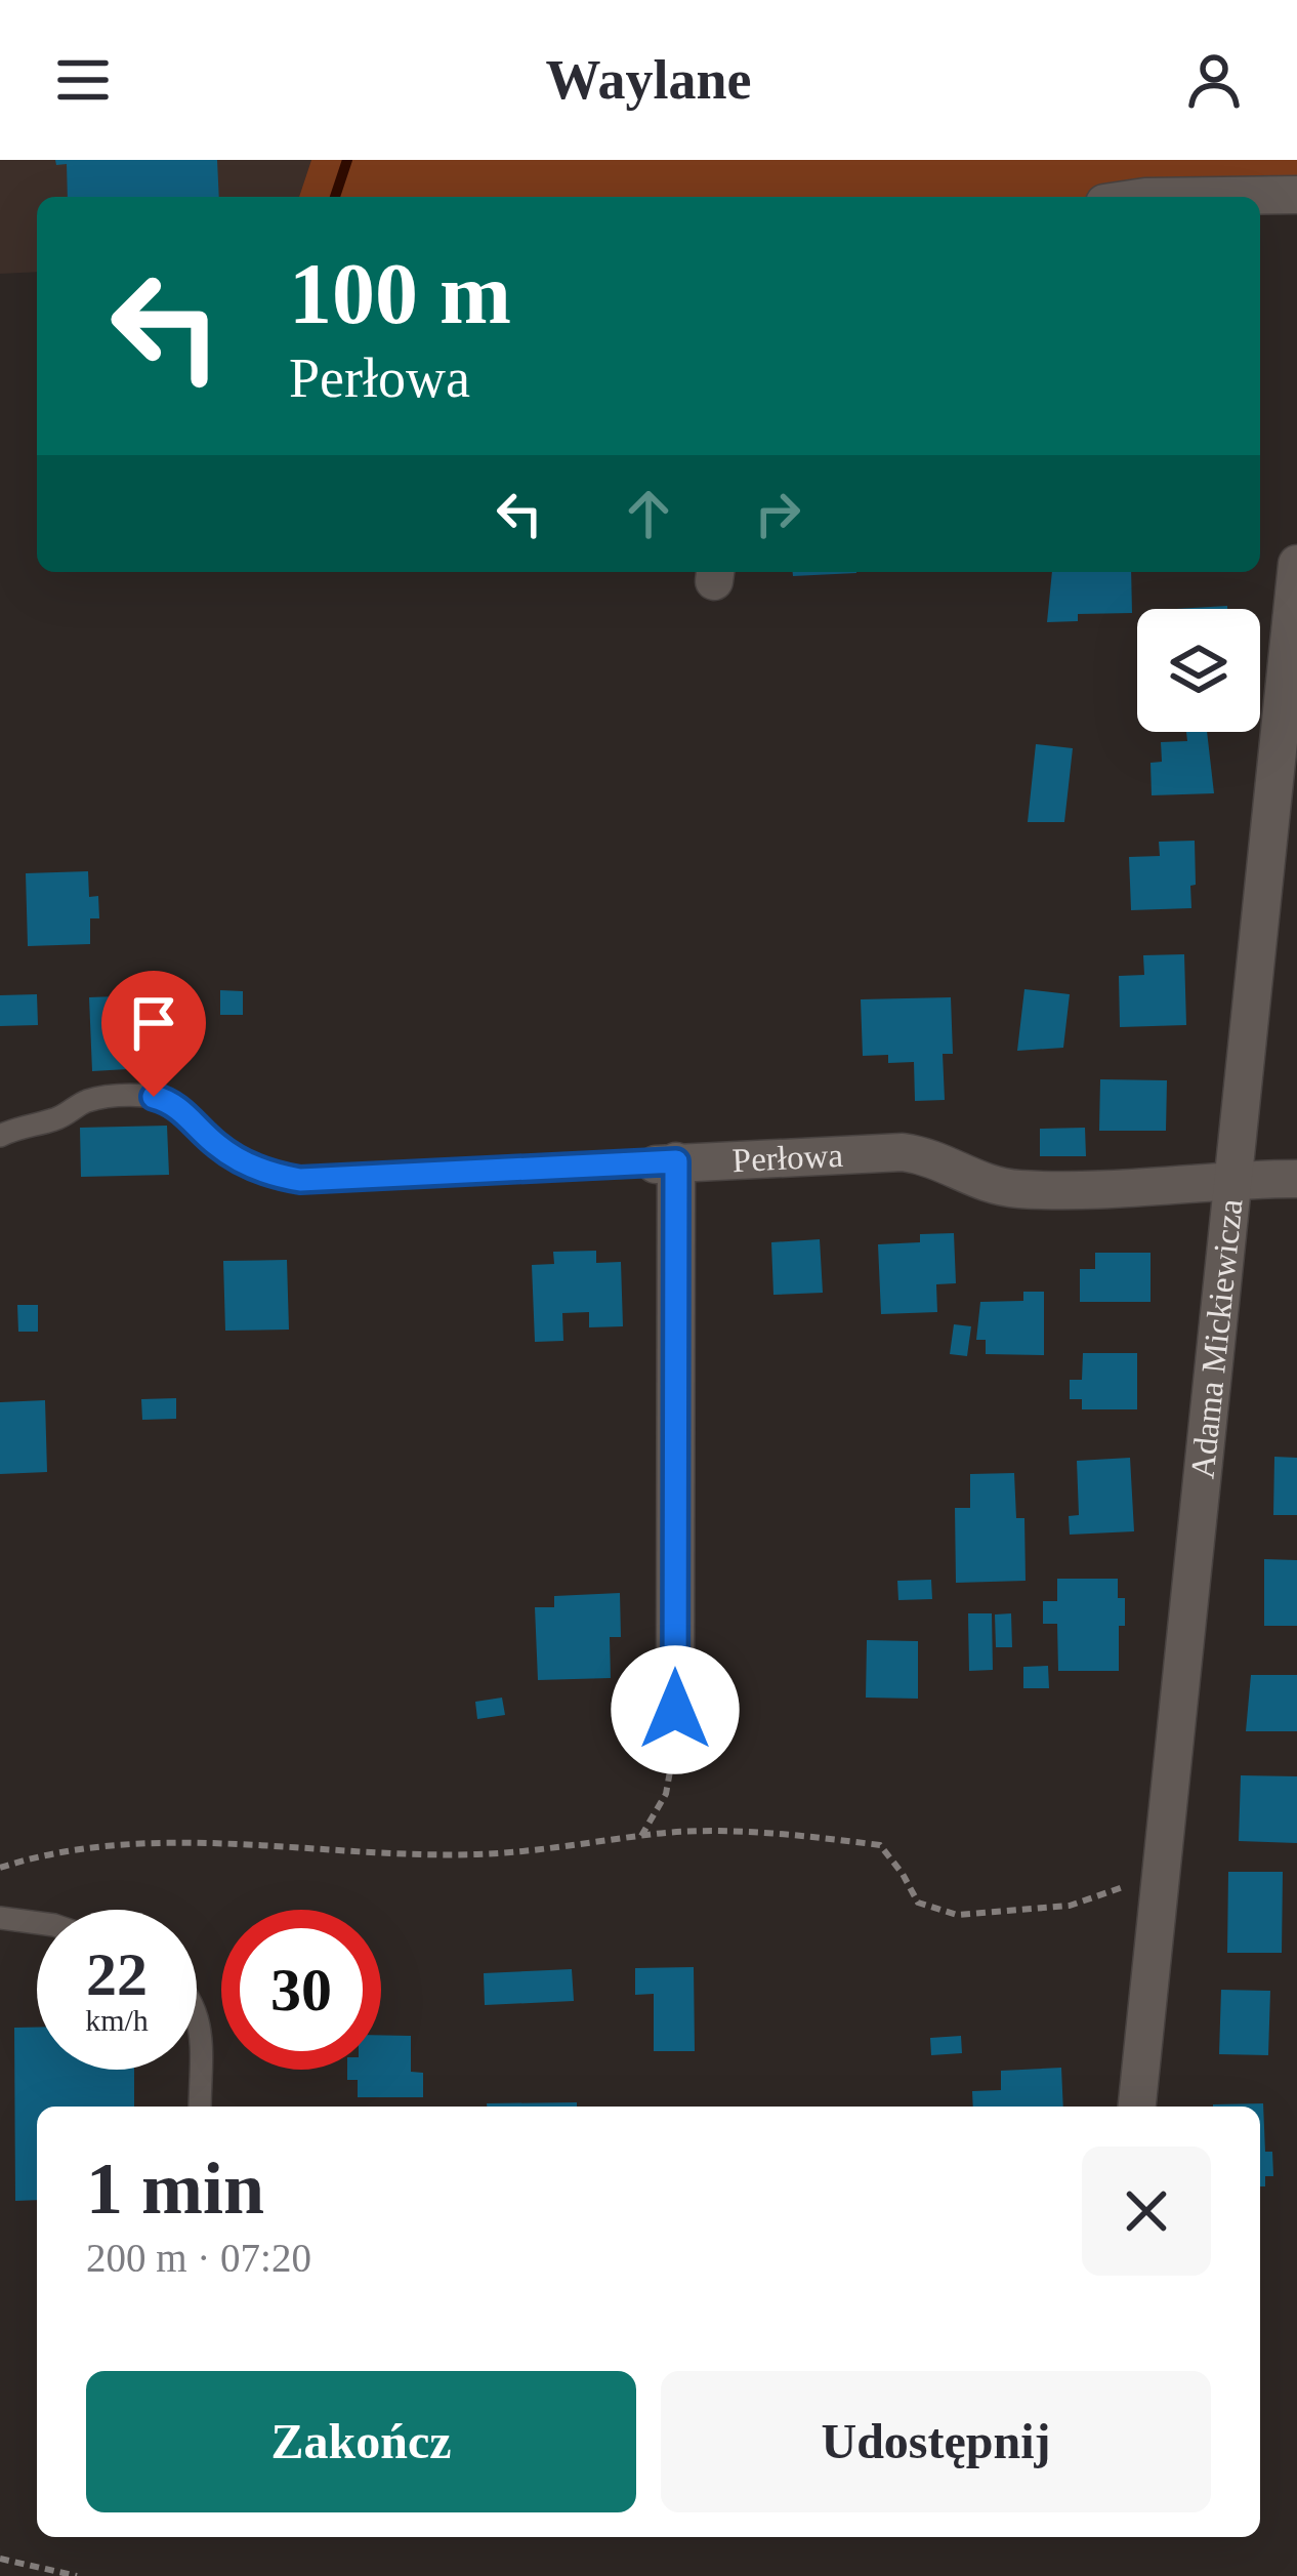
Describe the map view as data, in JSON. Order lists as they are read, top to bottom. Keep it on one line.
{"streets":{"street":["Perłowa","Adama Mickiewicza"]},"crossings":[["Perłowa","Adama Mickiewicza"]],"page":{"header":"Waylane","turn":["100 m","Perłowa"],"speed":"22 km/h","limit":"30","heading":["1 min","200 m · 07:20"],"buttons":["Zakończ","Udostępnij"]}}
